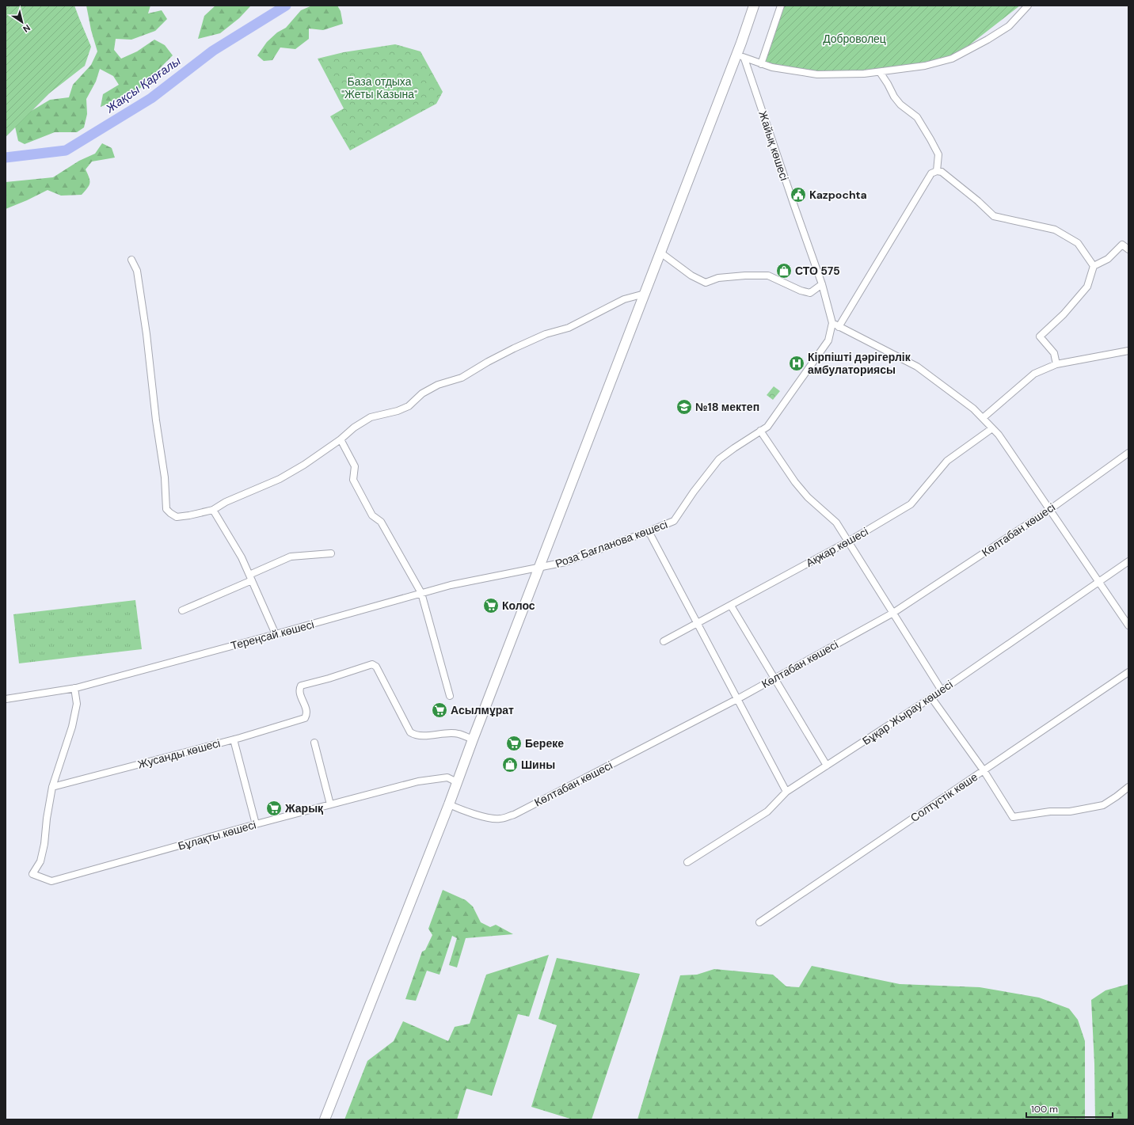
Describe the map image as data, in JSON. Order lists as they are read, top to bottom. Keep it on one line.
{"streets":{"street":["Жайық көшесі","Көлтабан көшесі","Роза Бағланова көшесі","Ақжар көшесі","Тереңсай көшесі","Бұқар Жырау көшесі","Жусанды көшесі","Солтүстік көше","Бұлақты көшесі"]},"crossings":[["Жайық көшесі","Роза Бағланова көшесі"],["Роза Бағланова көшесі","Тереңсай көшесі"],["Жусанды көшесі","Бұлақты көшесі"]],"water":["Жақсы Қарғалы"],"parks":["Доброволец","База отдыха \"Жеты Казына\""],"places":{"public building":["Kazpochta"],"shop":["СТО 575","Шины"],"hospital":["Кірпішті дәрігерлік амбулаториясы"],"school or university":["№18 мектеп"],"supermarket":["Колос","Асылмұрат","Береке","Жарық"]},"scale_bar":"100 m","north":"bottom right"}
